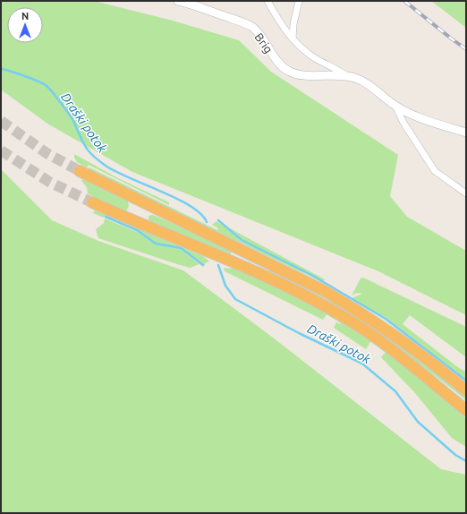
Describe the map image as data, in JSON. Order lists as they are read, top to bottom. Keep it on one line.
{"streets":{"street":["Brig"]},"water":["Draški potok"],"north":"top"}
